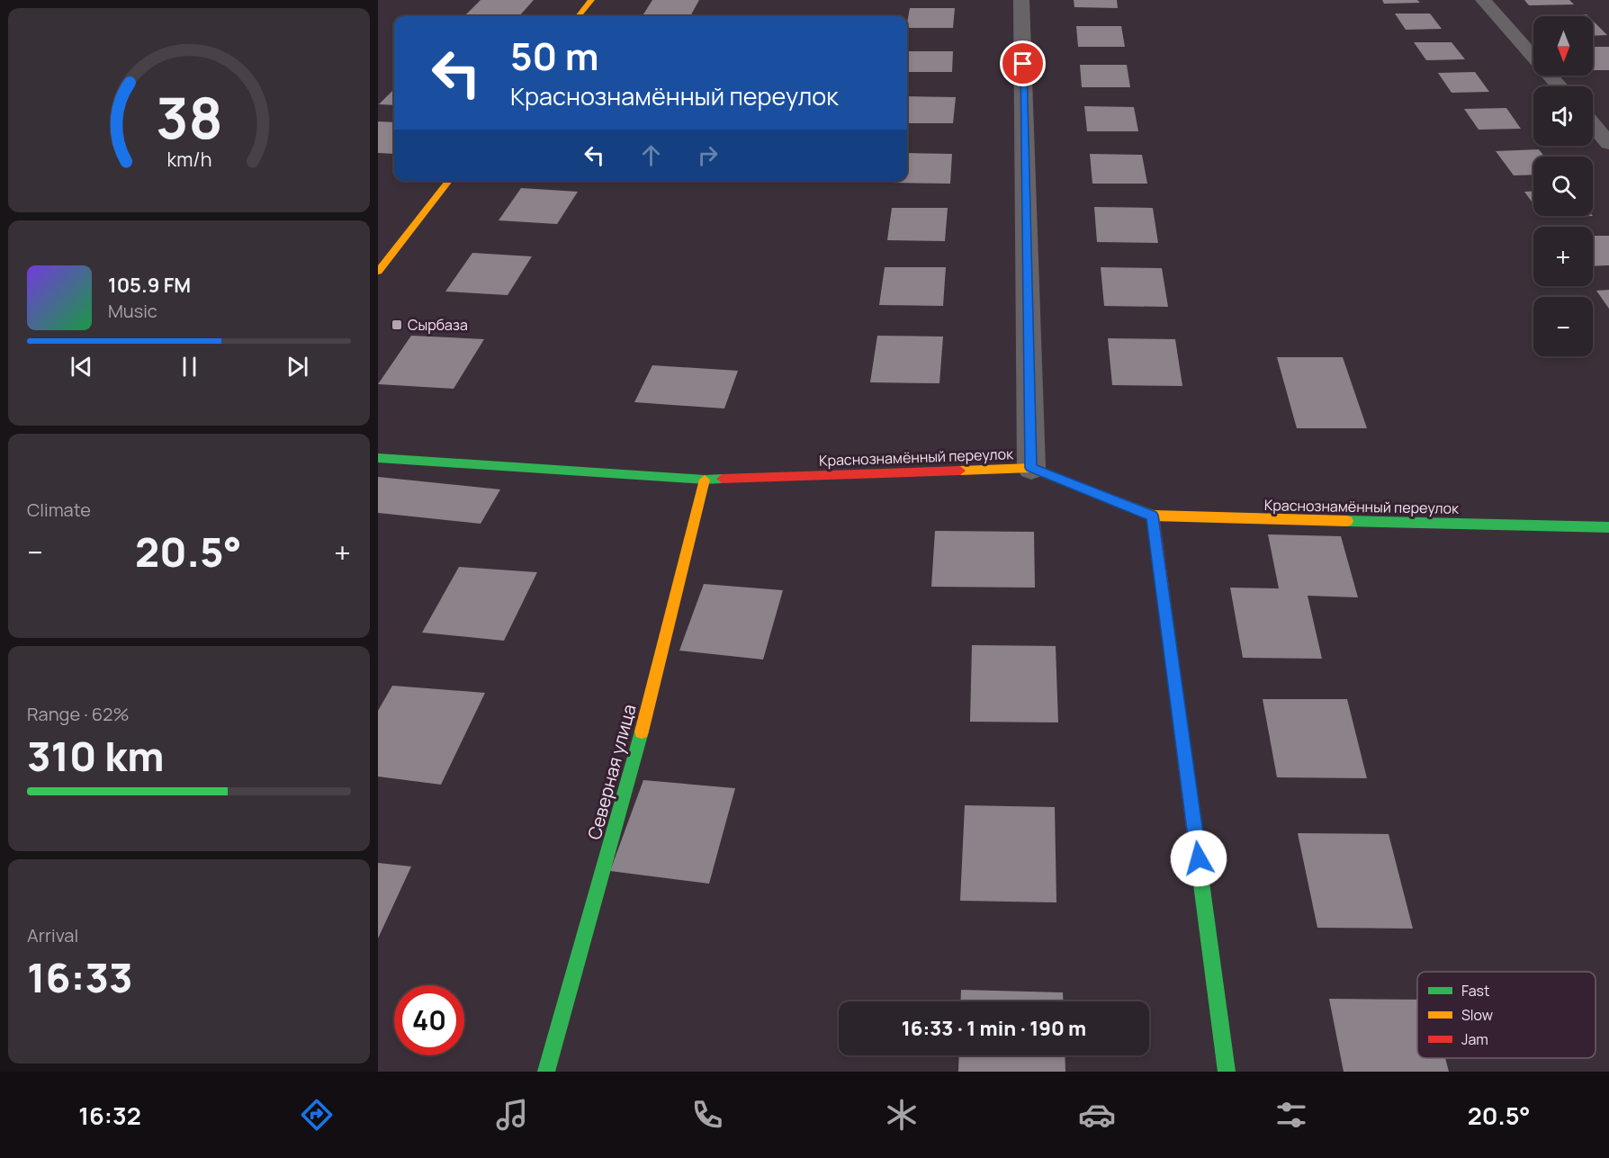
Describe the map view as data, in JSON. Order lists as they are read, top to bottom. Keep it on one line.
{"streets":{"street":["Краснознамённый переулок","Северная улица"]},"crossings":[["Краснознамённый переулок","Северная улица"]],"places":{"transit":["Сырбаза"]},"legend":["Fast","Slow","Jam"],"north":"bottom","page":{"map_buttons":["+","−"],"turn":["50 m","Краснознамённый переулок"],"song":["105.9 FM","Music"],"tile":["Climate",["Range · 62%","310 km"],["Arrival","16:33"]],"heat":["−","20.5°","+"],"limit":"40","trip":"16:33 · 1 min · 190 m","tabs":["16:32","20.5°"],"gauge":["38","km/h"]}}
